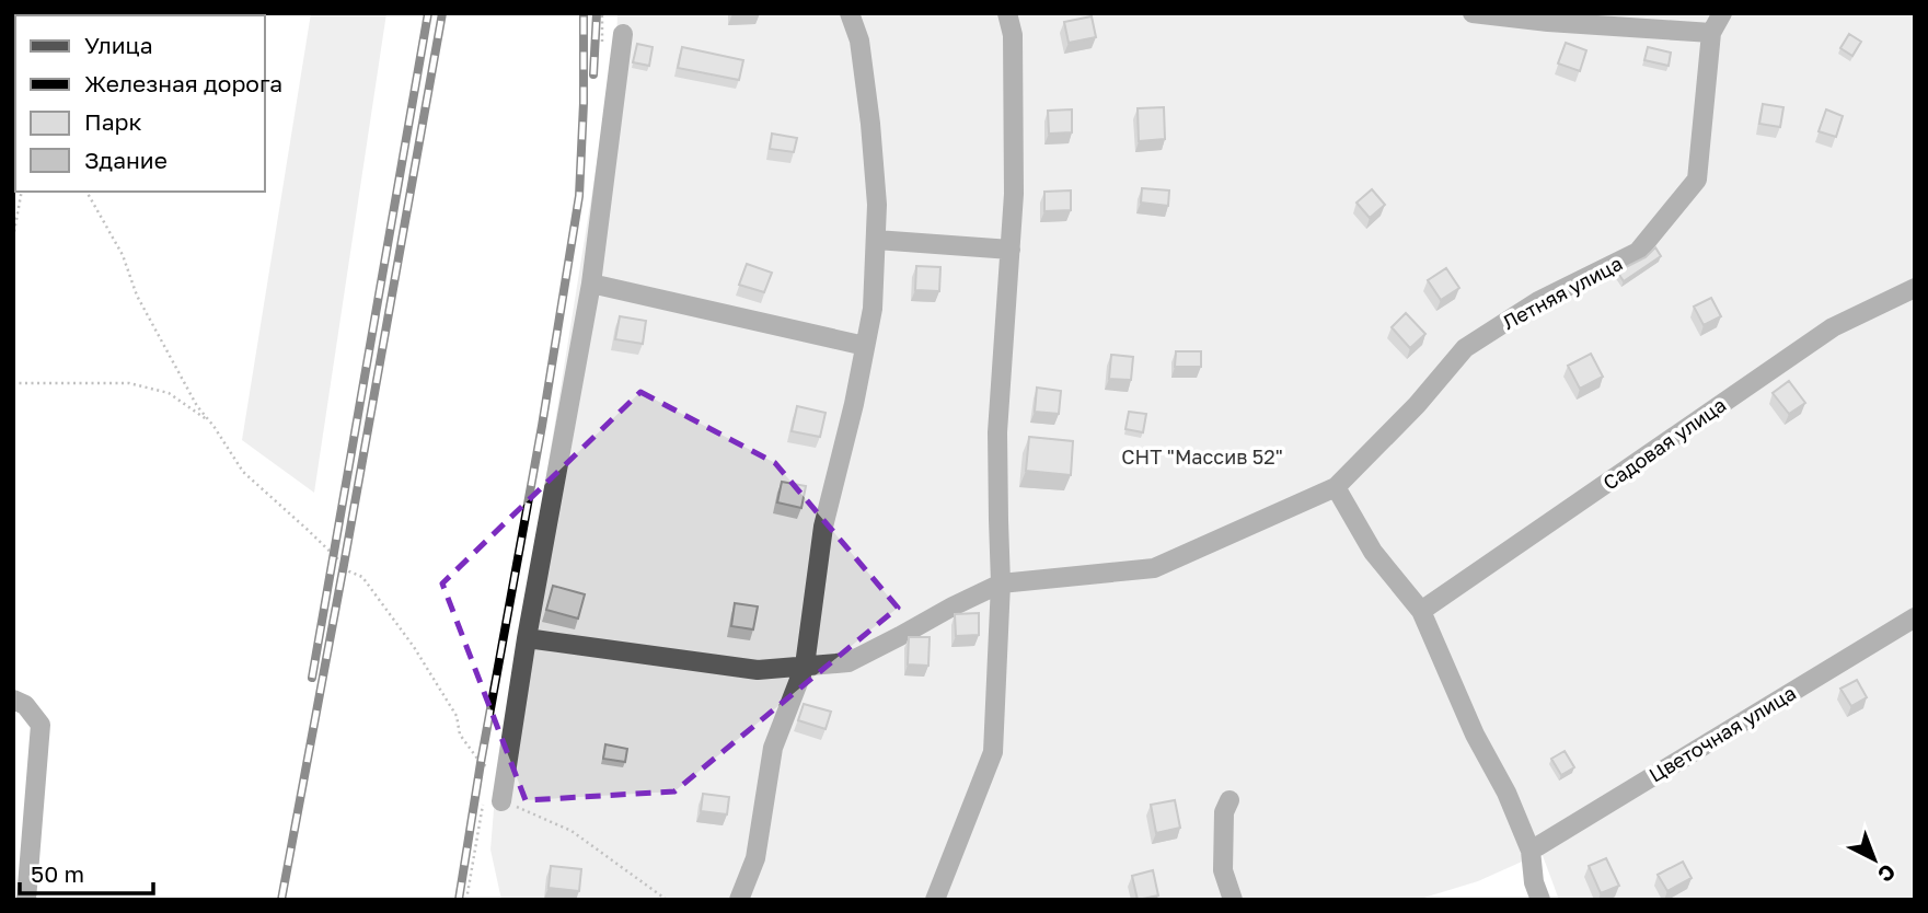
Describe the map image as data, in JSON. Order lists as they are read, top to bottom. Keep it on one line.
{"streets":{"lane":["Летняя улица","Садовая улица","Цветочная улица"]},"parks":["СНТ \"Массив 52\""],"legend":["Улица","Железная дорога","Парк","Здание"],"scale_bar":"50 m","north":"bottom right"}
